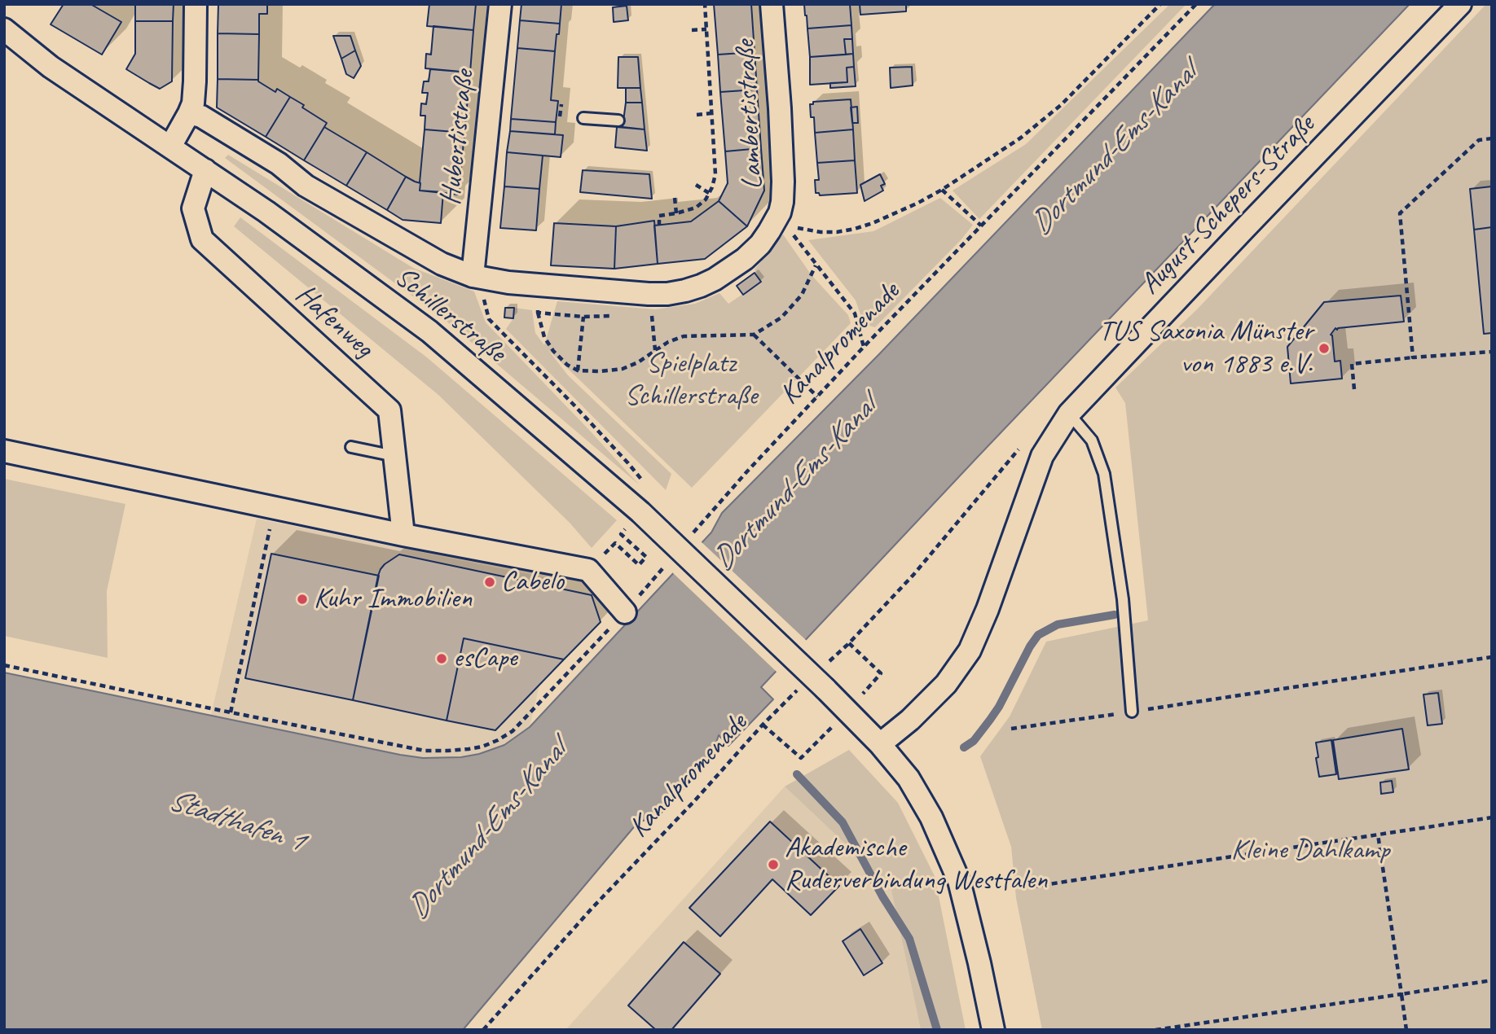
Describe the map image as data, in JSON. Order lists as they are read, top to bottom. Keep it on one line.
{"streets":{"street":["Lambertistraße","Hubertistraße","August-Schepers-Straße","Schillerstraße","Hafenweg"],"path":["Kanalpromenade"]},"crossings":[["Lambertistraße","Schillerstraße"],["Hubertistraße","Schillerstraße"],["August-Schepers-Straße","Schillerstraße"],["Schillerstraße","Hafenweg"]],"water":["Dortmund-Ems-Kanal","Stadthafen 1"],"parks":["Spielplatz Schillerstraße","Kleine Dahlkamp"],"places":["TUS Saxonia Münster von 1883 e.V.","Cabelo","Kuhr Immobilien","esCape","Akademische Ruderverbindung Westfalen"]}
